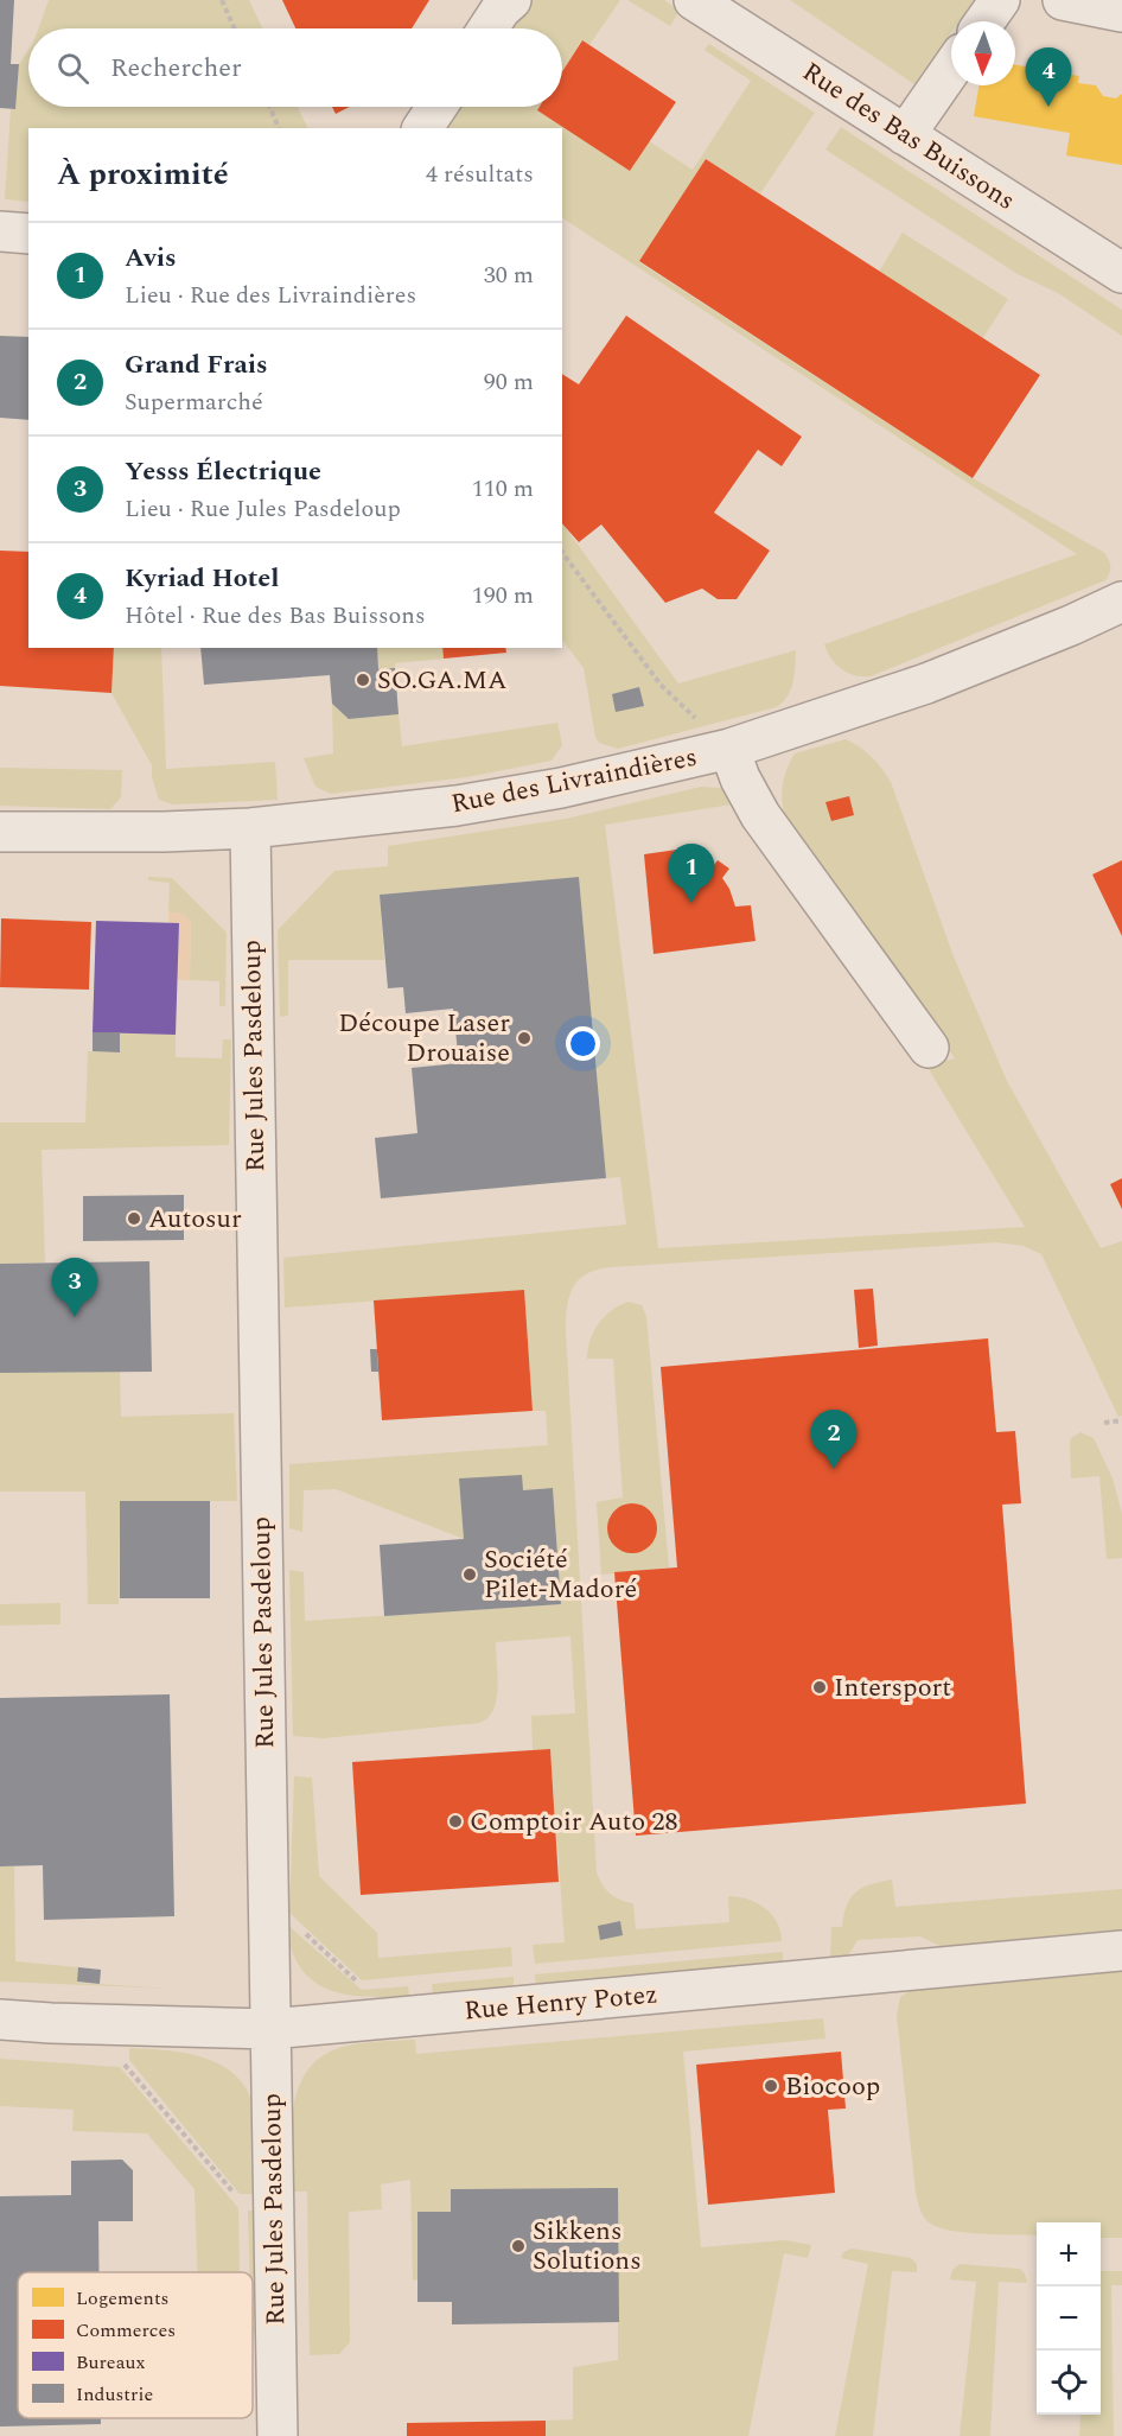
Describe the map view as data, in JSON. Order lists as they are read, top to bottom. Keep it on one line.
{"streets":{"street":["Rue des Bas Buissons","Rue des Livraindières","Rue Jules Pasdeloup","Rue Henry Potez"]},"crossings":[["Rue des Livraindières","Rue Jules Pasdeloup"],["Rue Jules Pasdeloup","Rue Henry Potez"]],"places":["SO.GA.MA","Découpe Laser Drouaise","Autosur","Société Pilet-Madoré","Intersport","Comptoir Auto 28","Biocoop","Sikkens Solutions"],"legend":["Logements","Commerces","Bureaux","Industrie"],"north":"bottom","page":{"search":"Rechercher","pins":["4","1","3","2"],"heading":["À proximité","4 résultats"],"list":[{"mark":"1","name":"Avis","note":"Lieu · Rue des Livraindières","value":"30 m"},{"mark":"2","name":"Grand Frais","note":"Supermarché","value":"90 m"},{"mark":"3","name":"Yesss Électrique","note":"Lieu · Rue Jules Pasdeloup","value":"110 m"},{"mark":"4","name":"Kyriad Hotel","note":"Hôtel · Rue des Bas Buissons","value":"190 m"}],"map_buttons":["+","−"]}}
